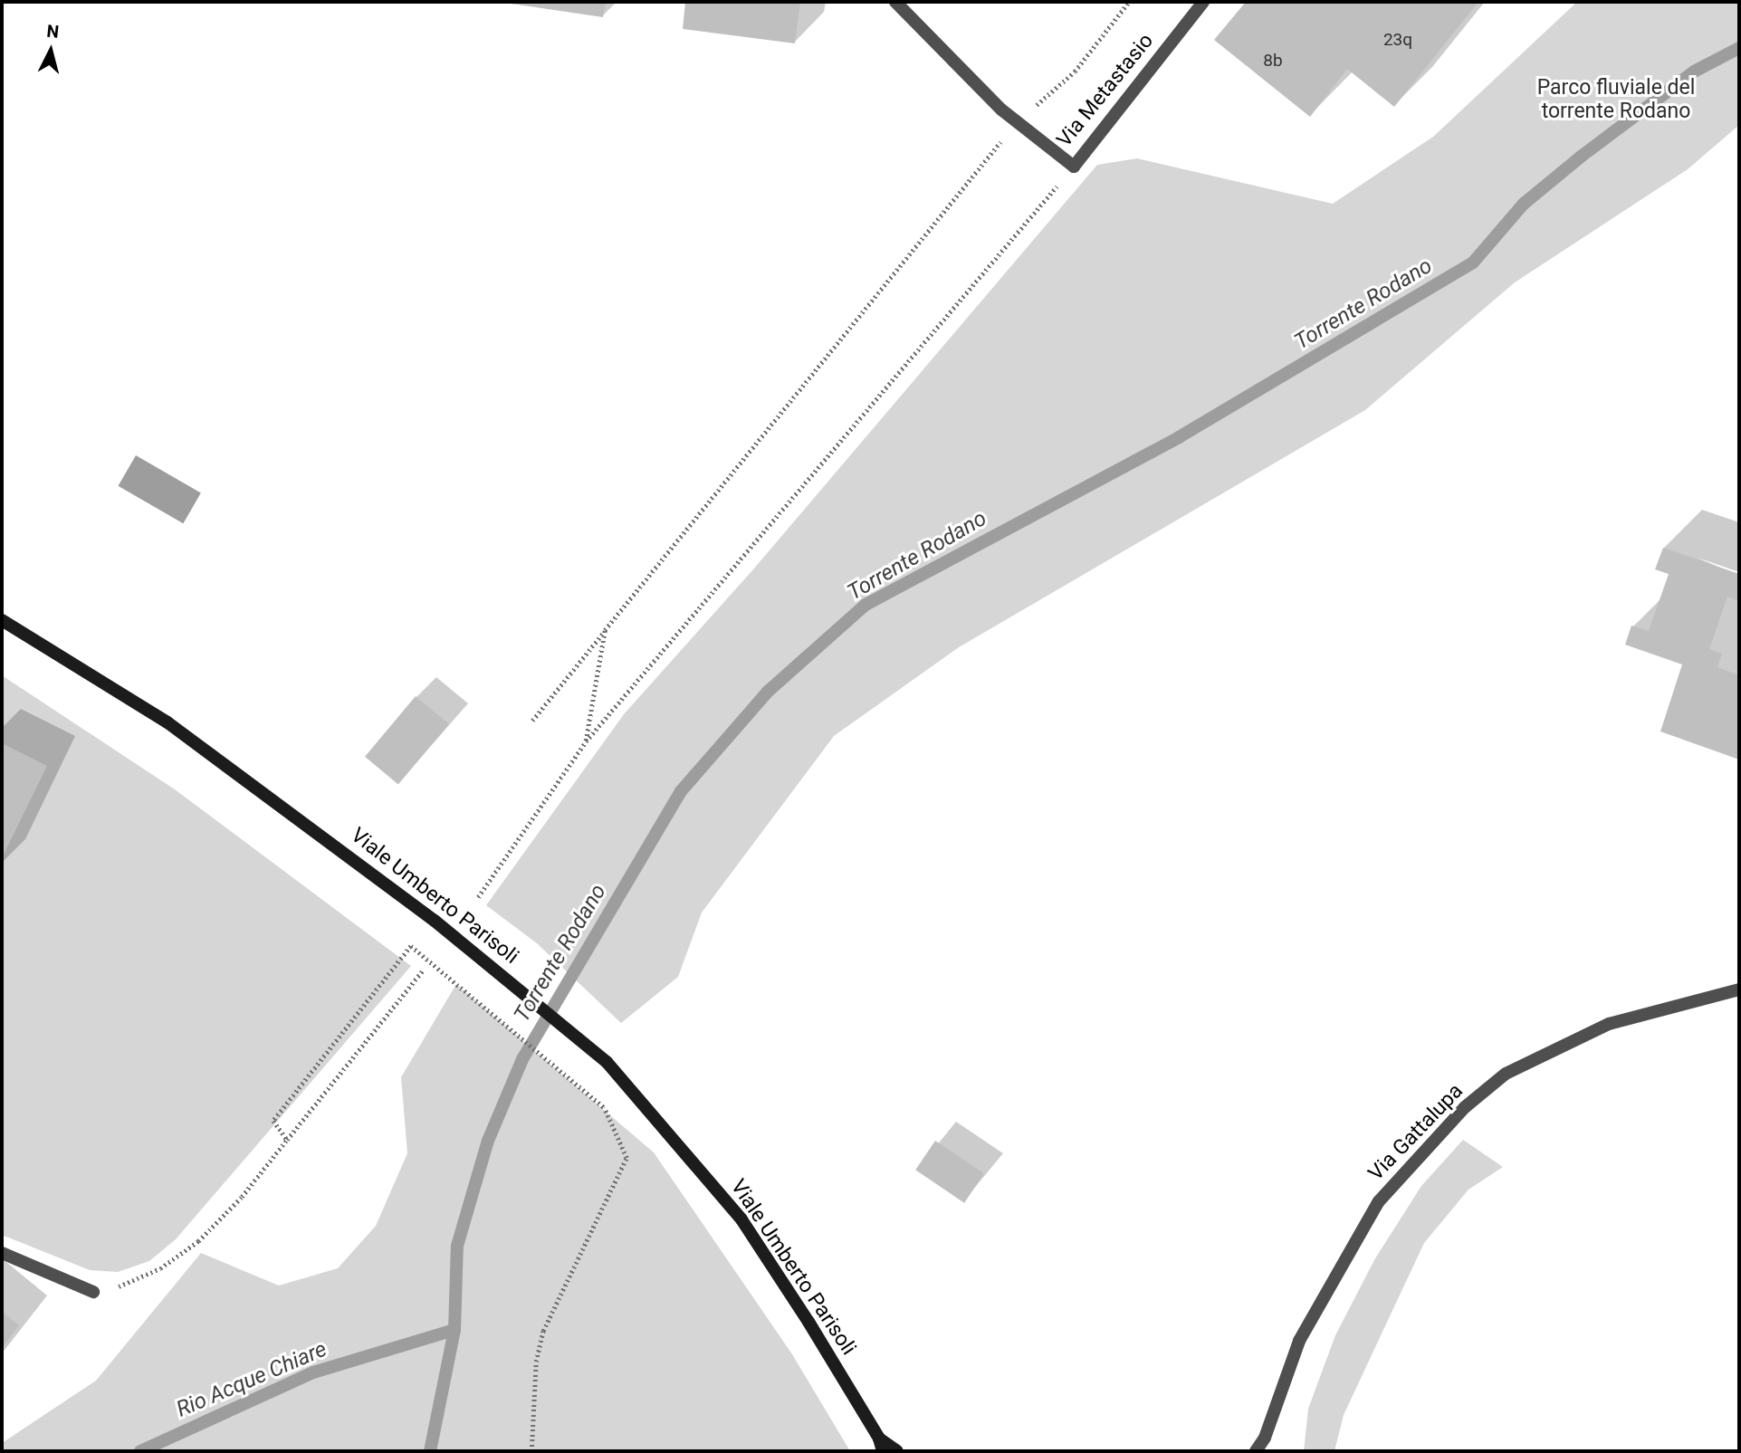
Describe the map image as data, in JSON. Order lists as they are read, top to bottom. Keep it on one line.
{"streets":{"main road":["Viale Umberto Parisoli"],"street":["Via Metastasio","Via Gattalupa"]},"water":["Torrente Rodano","Rio Acque Chiare"],"parks":["Parco fluviale del torrente Rodano"],"house_numbers":["23q","8b"],"north":"top"}
